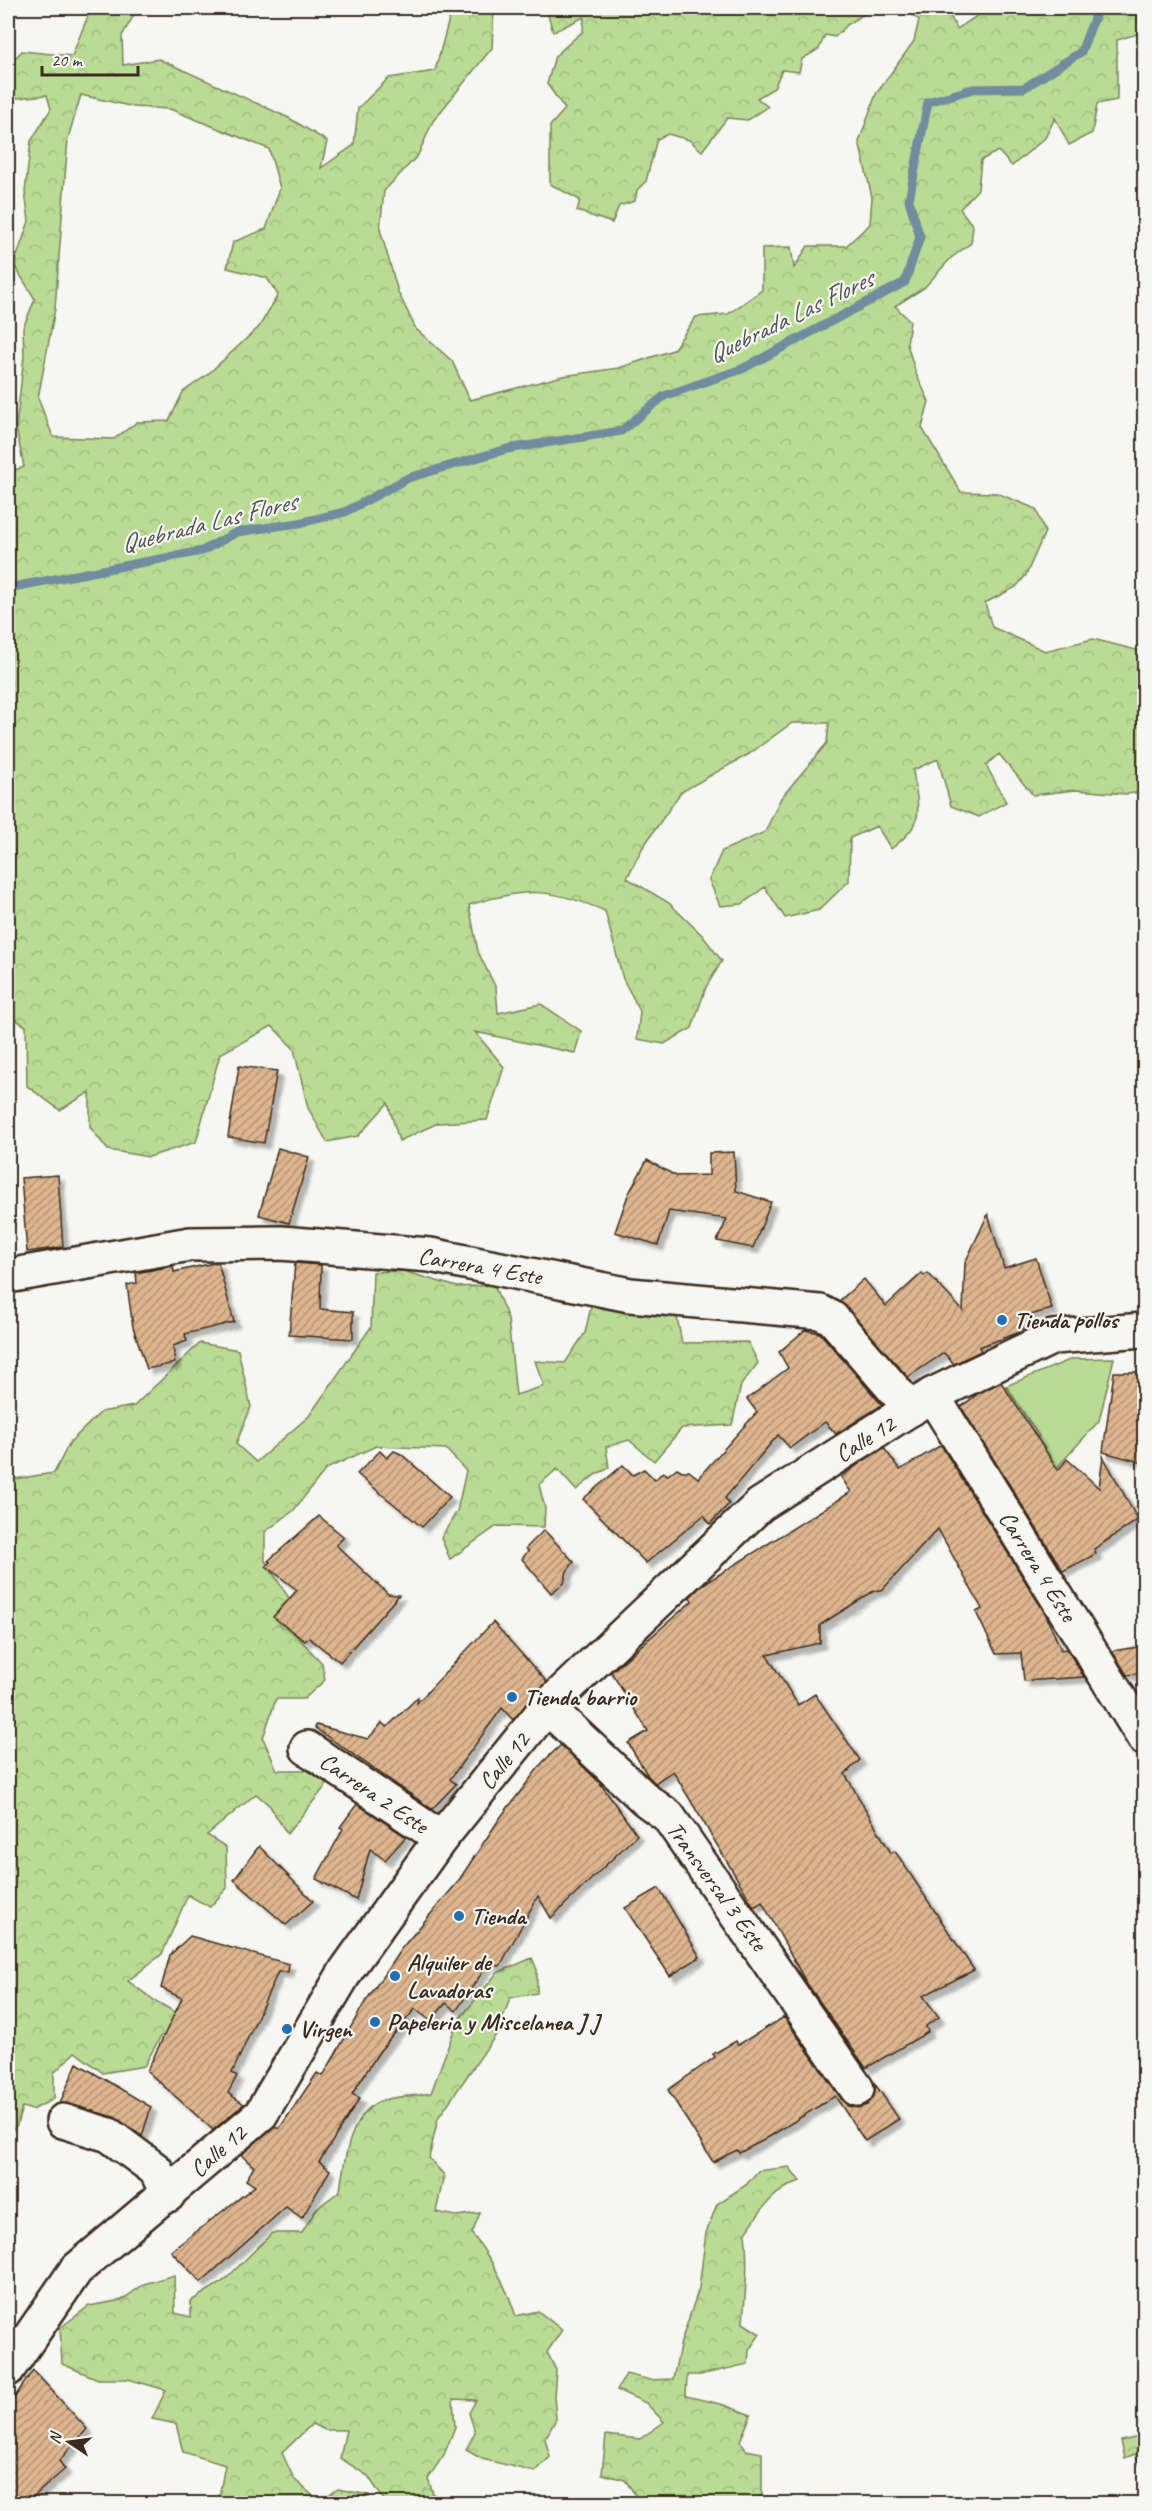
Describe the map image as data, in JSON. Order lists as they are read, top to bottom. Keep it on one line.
{"streets":{"street":["Carrera 4 Este","Calle 12","Carrera 2 Este","Transversal 3 Este"]},"crossings":[["Carrera 4 Este","Calle 12"],["Calle 12","Carrera 2 Este"],["Calle 12","Transversal 3 Este"]],"water":["Quebrada Las Flores"],"places":["Tienda pollos","Tienda barrio","Tienda","Alquiler de Lavadoras","Papeleria y Miscelanea J J","Virgen"],"scale_bar":"20 m","north":"left"}
